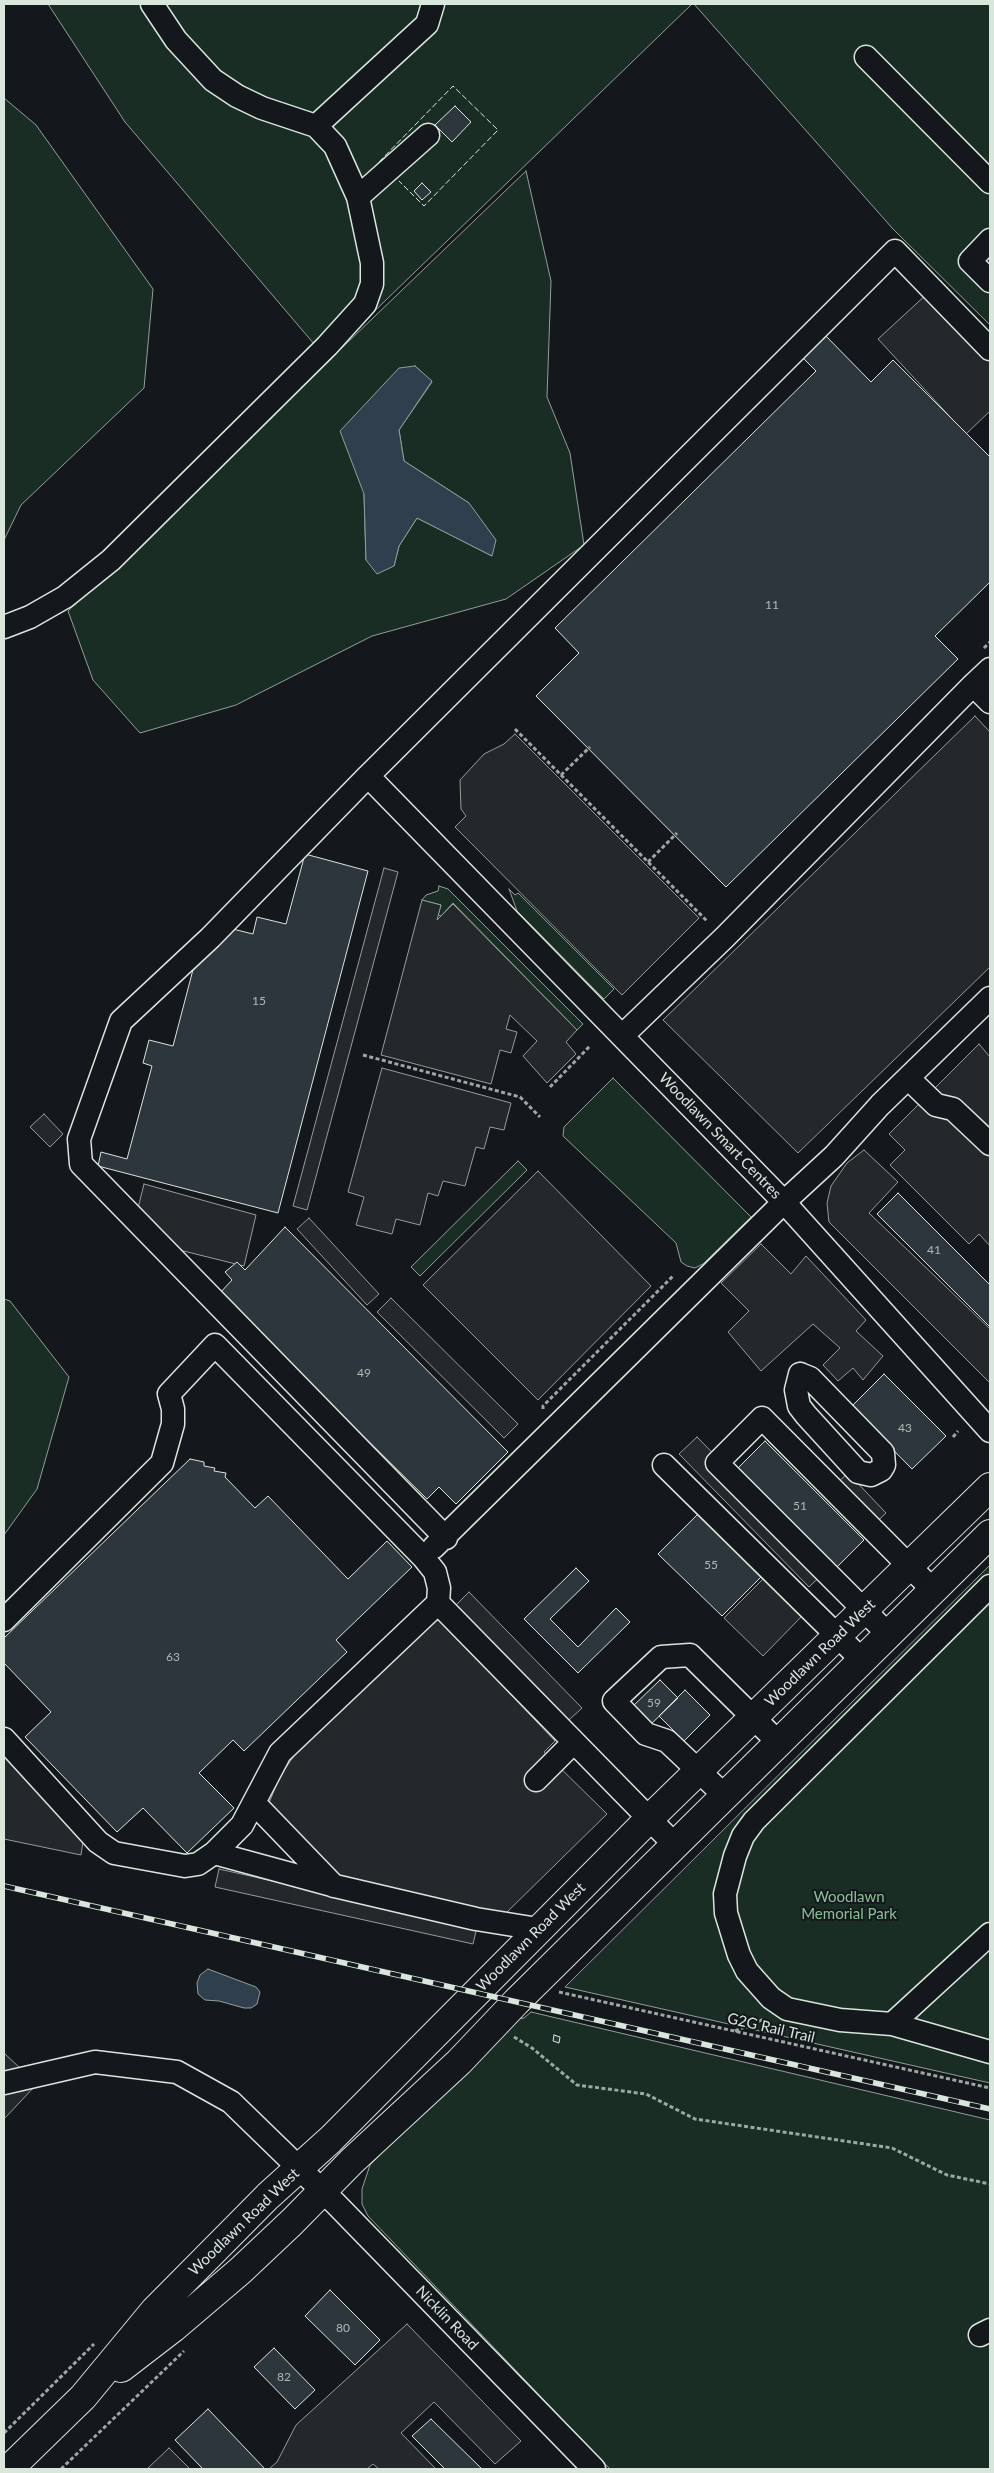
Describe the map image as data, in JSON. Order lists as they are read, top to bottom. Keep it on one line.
{"streets":{"main road":["Woodlawn Road West"],"street":["Woodlawn Smart Centres","Nicklin Road"],"path":["G2G Rail Trail"]},"crossings":[["Woodlawn Road West","Nicklin Road"]],"parks":["Woodlawn Memorial Park"],"house_numbers":["11","15","41","49","43","51","55","63","59","80","82"]}
